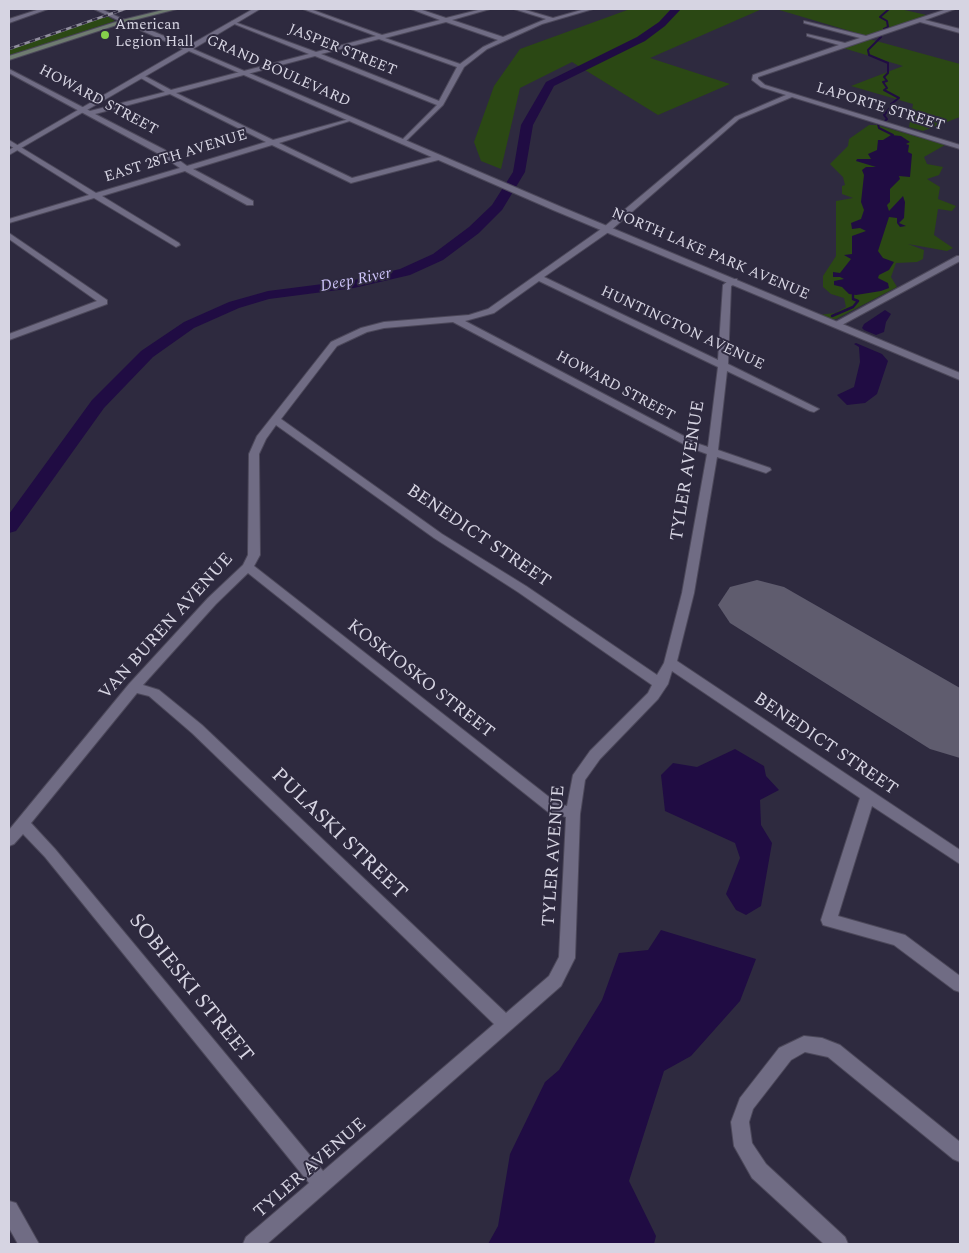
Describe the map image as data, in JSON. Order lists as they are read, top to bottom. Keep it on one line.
{"streets":{"street":["JASPER STREET","GRAND BOULEVARD","HOWARD STREET","LAPORTE STREET","EAST 28TH AVENUE","NORTH LAKE PARK AVENUE","HUNTINGTON AVENUE","TYLER AVENUE","BENEDICT STREET","VAN BUREN AVENUE","KOSKIOSKO STREET","PULASKI STREET","SOBIESKI STREET"]},"crossings":[["GRAND BOULEVARD","EAST 28TH AVENUE"],["GRAND BOULEVARD","NORTH LAKE PARK AVENUE"],["HOWARD STREET","EAST 28TH AVENUE"],["HOWARD STREET","TYLER AVENUE"],["HOWARD STREET","VAN BUREN AVENUE"],["LAPORTE STREET","VAN BUREN AVENUE"],["NORTH LAKE PARK AVENUE","TYLER AVENUE"],["NORTH LAKE PARK AVENUE","VAN BUREN AVENUE"],["HUNTINGTON AVENUE","TYLER AVENUE"],["HUNTINGTON AVENUE","VAN BUREN AVENUE"],["TYLER AVENUE","BENEDICT STREET"],["TYLER AVENUE","KOSKIOSKO STREET"],["TYLER AVENUE","PULASKI STREET"],["TYLER AVENUE","SOBIESKI STREET"],["BENEDICT STREET","VAN BUREN AVENUE"],["VAN BUREN AVENUE","KOSKIOSKO STREET"],["VAN BUREN AVENUE","PULASKI STREET"],["VAN BUREN AVENUE","SOBIESKI STREET"]],"water":["Deep River"],"places":["American Legion Hall"]}
